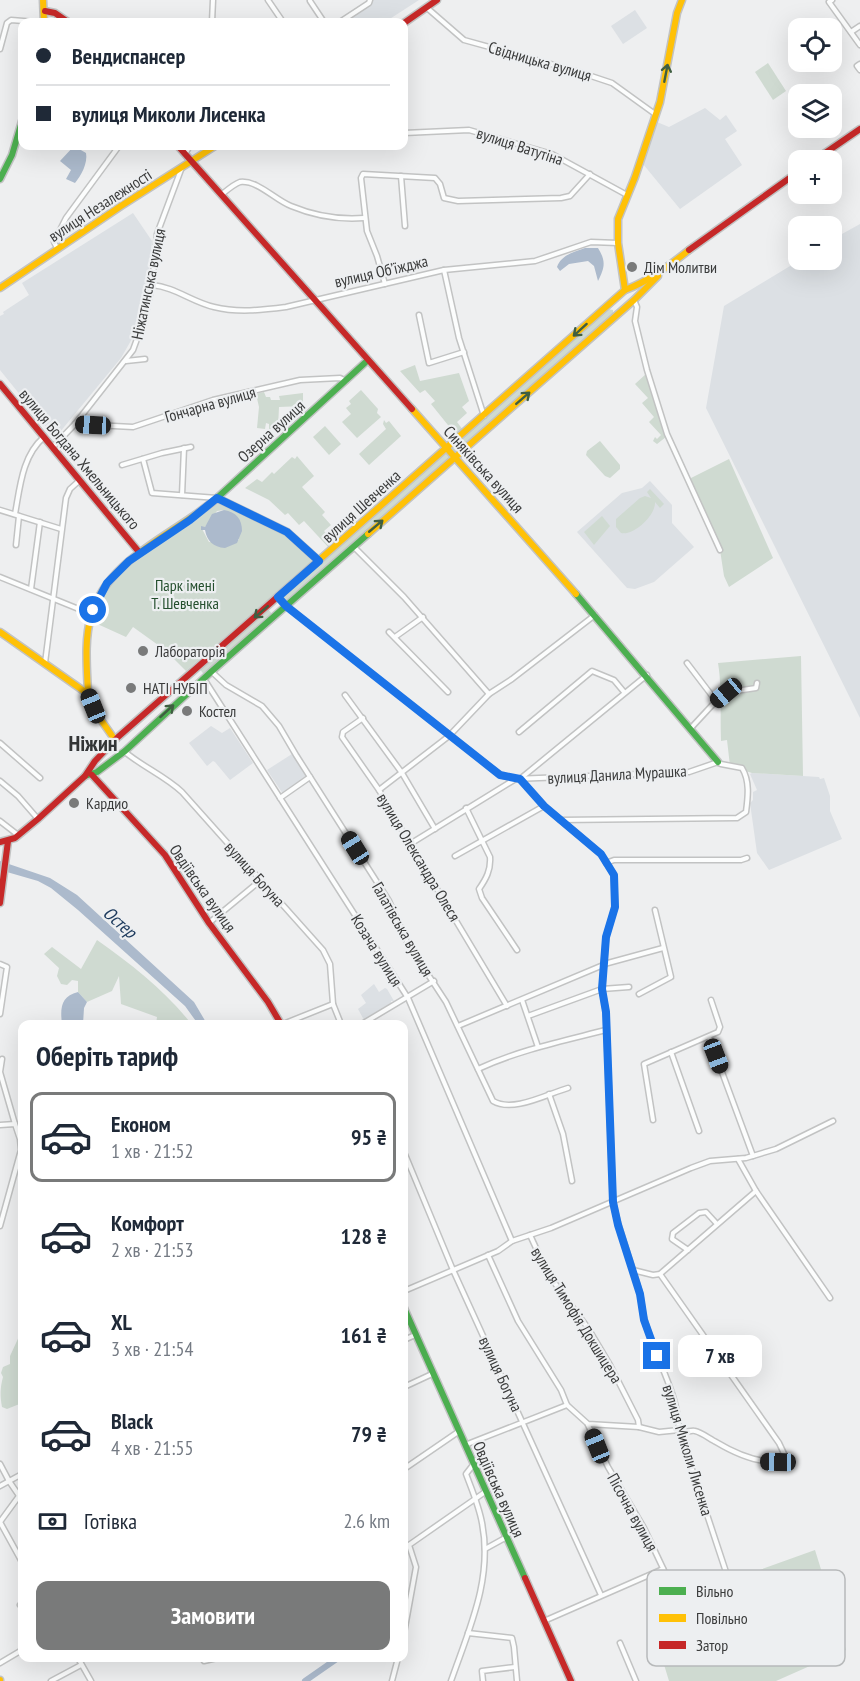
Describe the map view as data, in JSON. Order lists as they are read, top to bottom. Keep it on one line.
{"streets":{"main road":["вулиця Незалежності","Озерна вулиця","вулиця Богдана Хмельницького","Синяківська вулиця","вулиця Шевченка","Овдіївська вулиця"],"street":["Свідницька вулиця","вулиця Ватутіна","вулиця Обʼїжджа","Ніжатинська вулиця","Гончарна вулиця","вулиця Данила Мурашка","вулиця Олександра Олеся","вулиця Богуна","Галатівська вулиця","Козача вулиця","вулиця Тимофія Докшицера","вулиця Миколи Лисенка","Пісочна вулиця"]},"crossings":[["вулиця Незалежності","Ніжатинська вулиця"],["вулиця Незалежності","Синяківська вулиця"],["вулиця Обʼїжджа","Ніжатинська вулиця"],["вулиця Обʼїжджа","Синяківська вулиця"],["Ніжатинська вулиця","Гончарна вулиця"],["Ніжатинська вулиця","вулиця Богдана Хмельницького"],["Гончарна вулиця","Озерна вулиця"],["Озерна вулиця","вулиця Богдана Хмельницького"],["Озерна вулиця","Синяківська вулиця"],["Синяківська вулиця","вулиця Шевченка"],["Синяківська вулиця","вулиця Данила Мурашка"],["вулиця Шевченка","вулиця Данила Мурашка"],["вулиця Шевченка","вулиця Богуна"],["вулиця Шевченка","Овдіївська вулиця"],["вулиця Шевченка","Галатівська вулиця"],["вулиця Шевченка","Козача вулиця"]],"districts":["Ніжин"],"water":["Остер"],"parks":["Парк імені Т. Шевченка"],"places":["Дім Молитви","Лабораторія","НАТІ НУБІП","Костел","Кардио"],"legend":["Вільно","Повільно","Затор"],"page":{"map_buttons":["+","−"],"banner":["Вендиспансер","вулиця Миколи Лисенка"],"heading":"Оберіть тариф","list":[{"name":"Економ","note":"1 хв · 21:52","value":"95 ₴"},{"name":"Комфорт","note":"2 хв · 21:53","value":"128 ₴"},{"name":"XL","note":"3 хв · 21:54","value":"161 ₴"},{"name":"Black","note":"4 хв · 21:55","value":"79 ₴"}],"bubble":"7 хв","pay":["Готівка","2.6 km"],"buttons":"Замовити"}}
